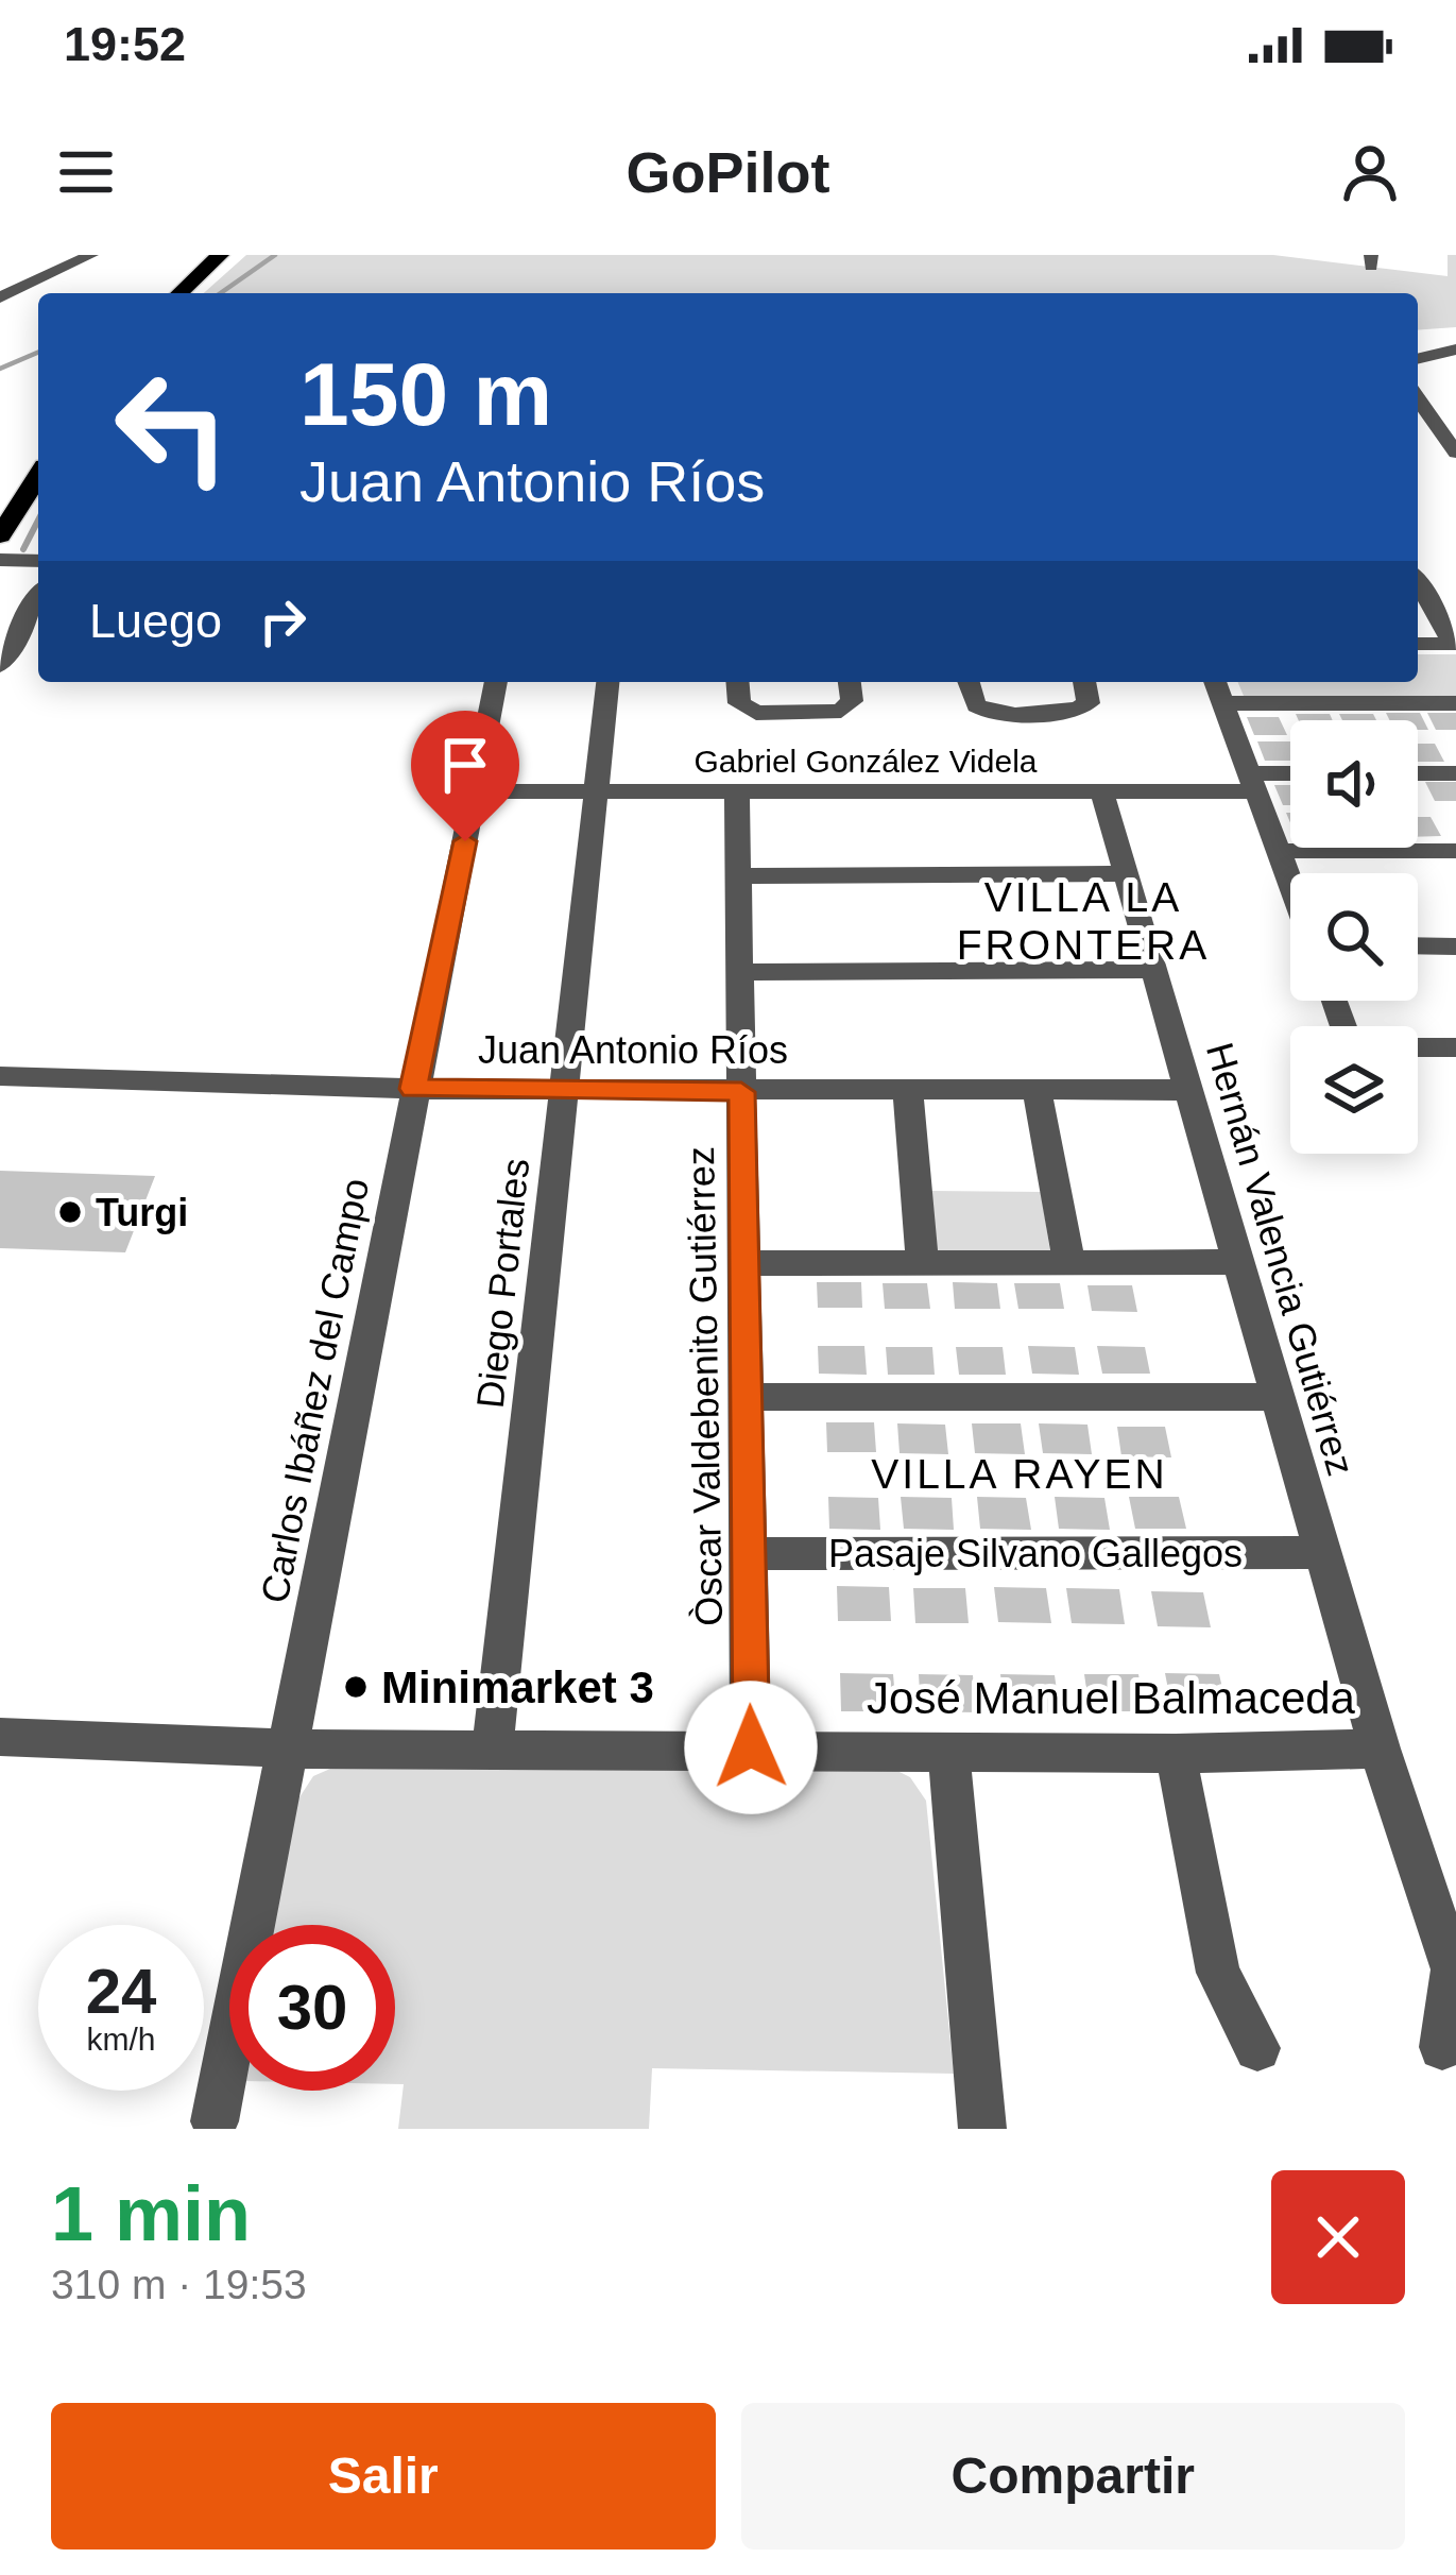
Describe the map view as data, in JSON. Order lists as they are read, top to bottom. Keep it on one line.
{"streets":{"street":["Gabriel González Videla","Juan Antonio Ríos","Hernán Valencia Gutiérrez","Diego Portales","Òscar Valdebenito Gutiérrez","Carlos Ibáñez del Campo","Pasaje Silvano Gallegos","José Manuel Balmaceda"]},"crossings":[["Gabriel González Videla","Hernán Valencia Gutiérrez"],["Gabriel González Videla","Diego Portales"],["Gabriel González Videla","Òscar Valdebenito Gutiérrez"],["Gabriel González Videla","Carlos Ibáñez del Campo"],["Juan Antonio Ríos","Hernán Valencia Gutiérrez"],["Juan Antonio Ríos","Diego Portales"],["Juan Antonio Ríos","Òscar Valdebenito Gutiérrez"],["Juan Antonio Ríos","Carlos Ibáñez del Campo"],["Hernán Valencia Gutiérrez","Pasaje Silvano Gallegos"],["Hernán Valencia Gutiérrez","José Manuel Balmaceda"],["Diego Portales","José Manuel Balmaceda"],["Òscar Valdebenito Gutiérrez","Pasaje Silvano Gallegos"],["Òscar Valdebenito Gutiérrez","José Manuel Balmaceda"],["Carlos Ibáñez del Campo","José Manuel Balmaceda"]],"districts":["VILLA LA FRONTERA","VILLA RAYEN"],"places":["Turgi","Minimarket 3"],"page":{"status":"19:52","header":"GoPilot","turn":["150 m","Juan Antonio Ríos"],"then":"Luego","speed":"24 km/h","limit":"30","heading":["1 min","310 m · 19:53"],"buttons":["Salir","Compartir"]}}
